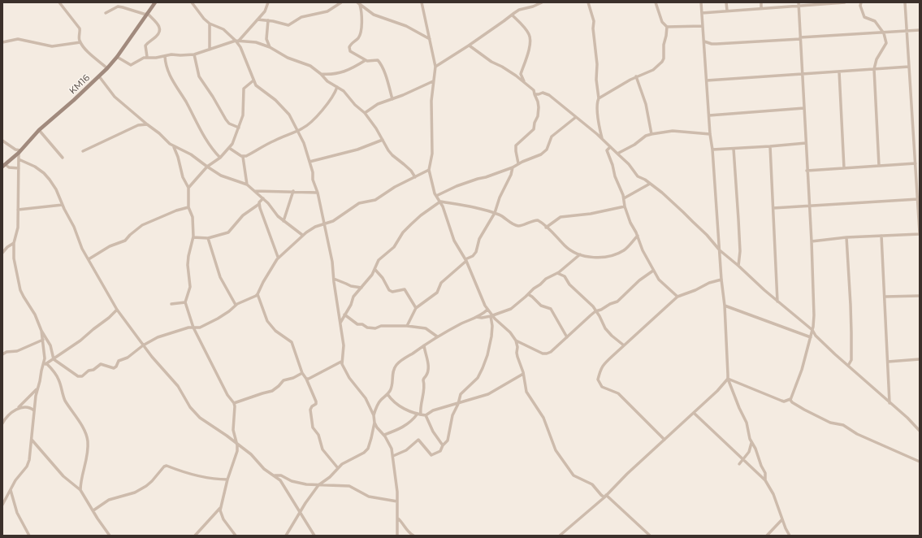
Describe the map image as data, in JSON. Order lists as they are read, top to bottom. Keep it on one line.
{"streets":{"street":["KM16"]}}
